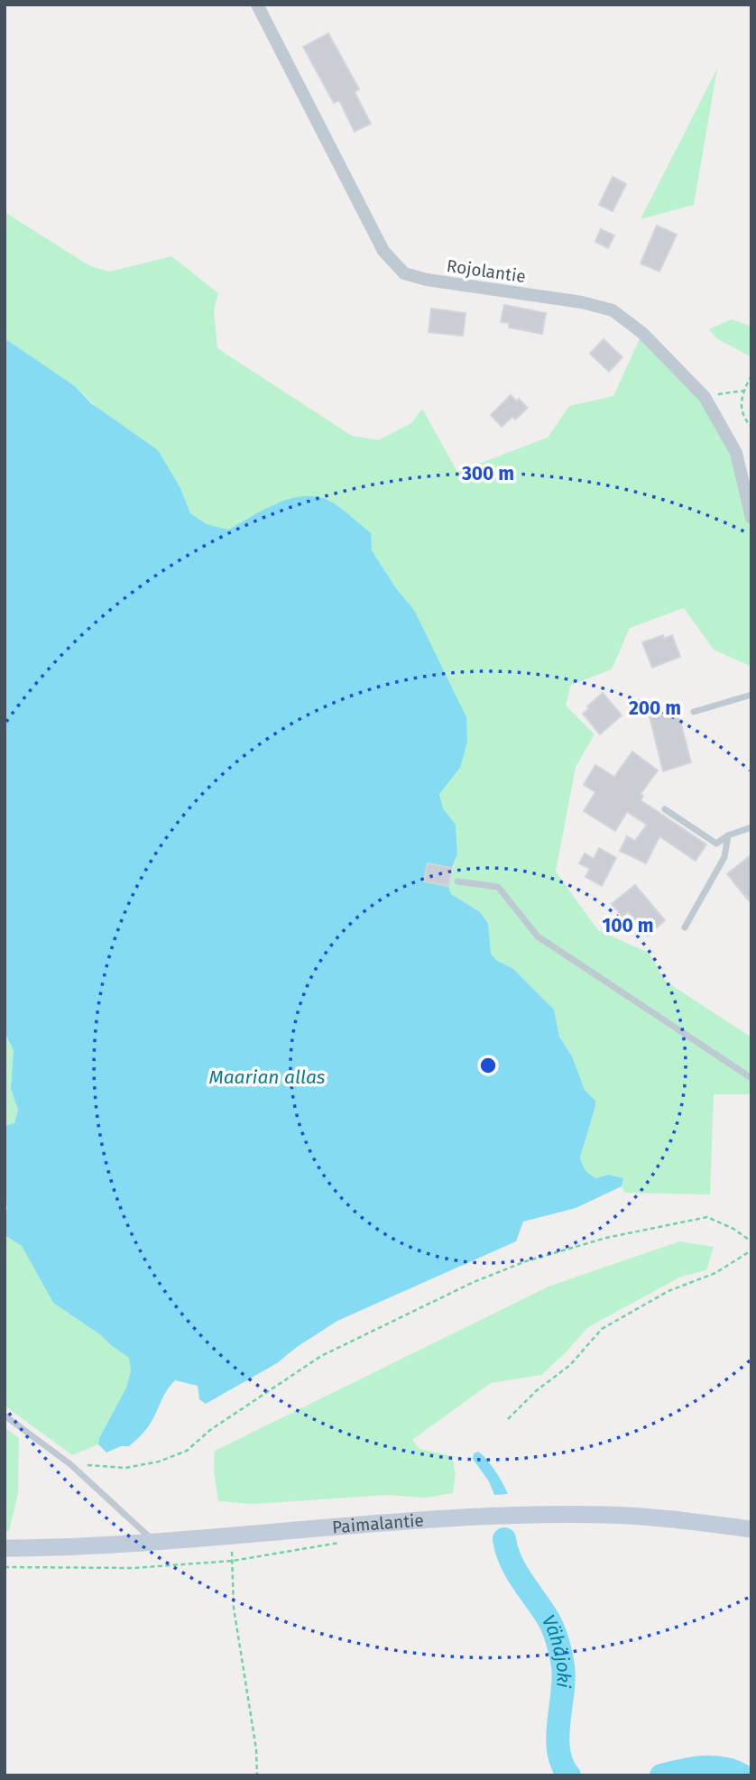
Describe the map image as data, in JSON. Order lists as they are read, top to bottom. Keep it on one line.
{"streets":{"street":["Rojolantie","Paimalantie"]},"water":["Maarian allas","Vähäjoki"],"rings":["300 m","200 m","100 m"]}
